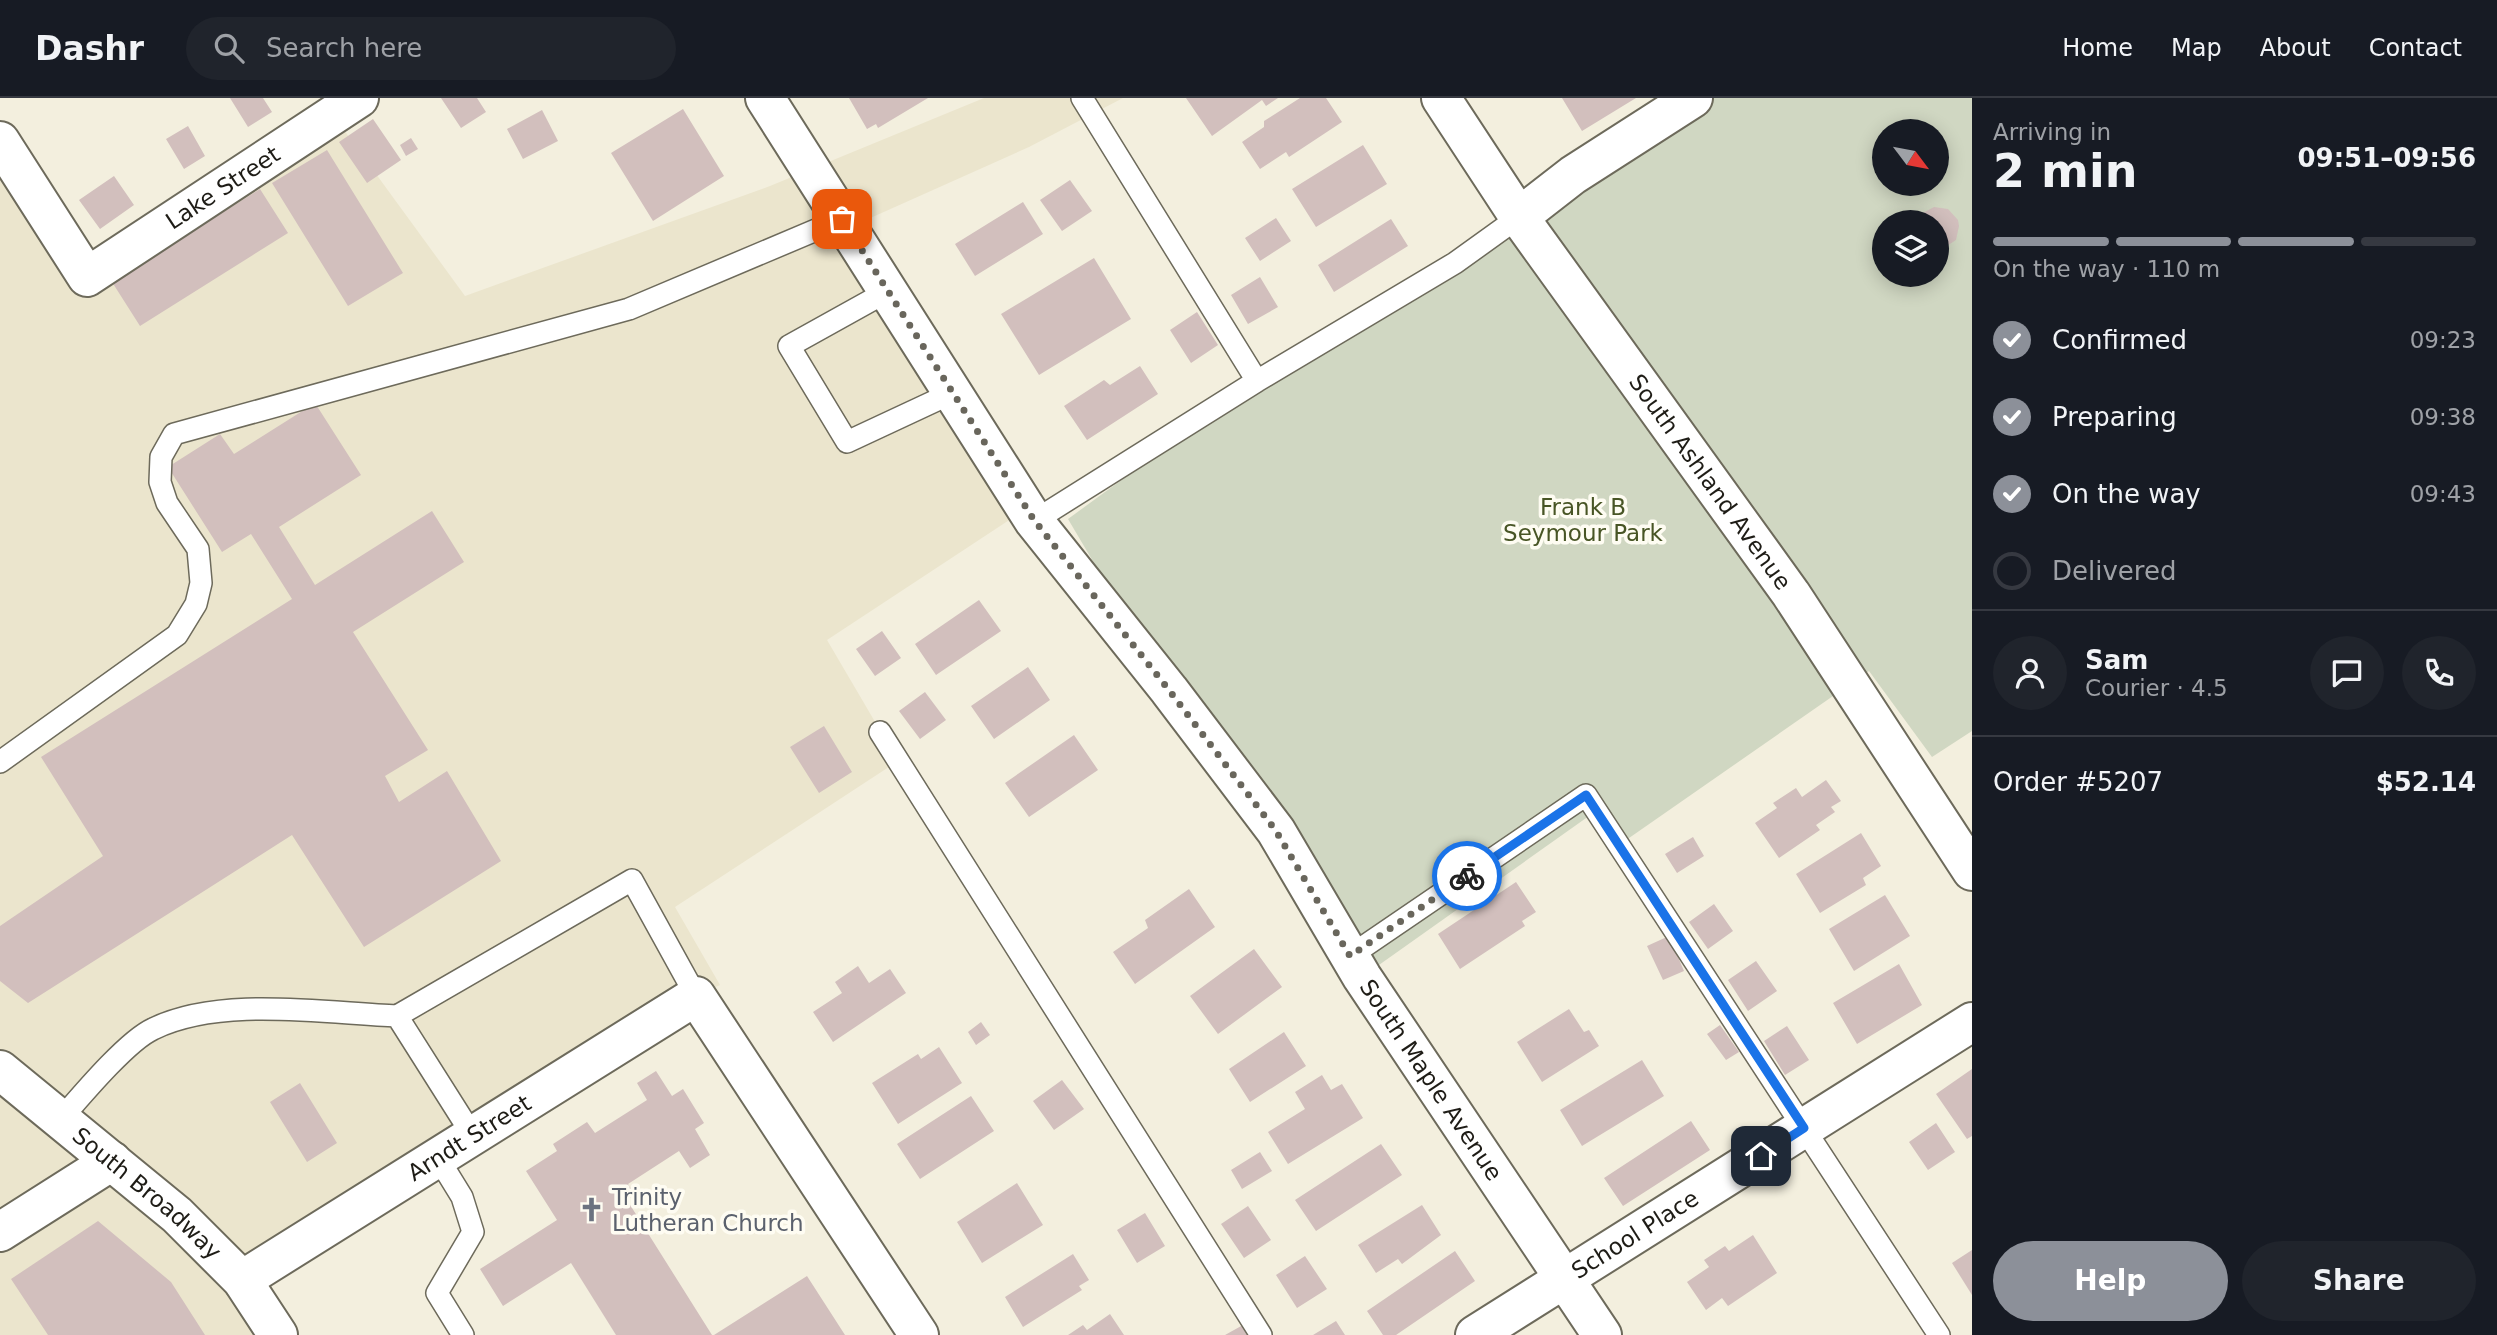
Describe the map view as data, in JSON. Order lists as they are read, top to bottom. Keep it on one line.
{"streets":{"street":["Lake Street","South Ashland Avenue","South Maple Avenue","Arndt Street","South Broadway","School Place"]},"crossings":[["South Maple Avenue","School Place"],["Arndt Street","South Broadway"]],"parks":["Frank B Seymour Park"],"places":{"church":["Trinity Lutheran Church"]},"north":"bottom right","page":{"header":"Dashr","search":"Search here","nav":["Home","Map","About","Contact"],"heading":["2 min","Arriving in","09:51–09:56"],"panel":["Sam","Courier · 4.5","Order #5207","$52.14"],"bar":"On the way · 110 m","list":[["Confirmed","09:23"],["Preparing","09:38"],["On the way","09:43"],"Delivered"],"buttons":["Help","Share"]}}
